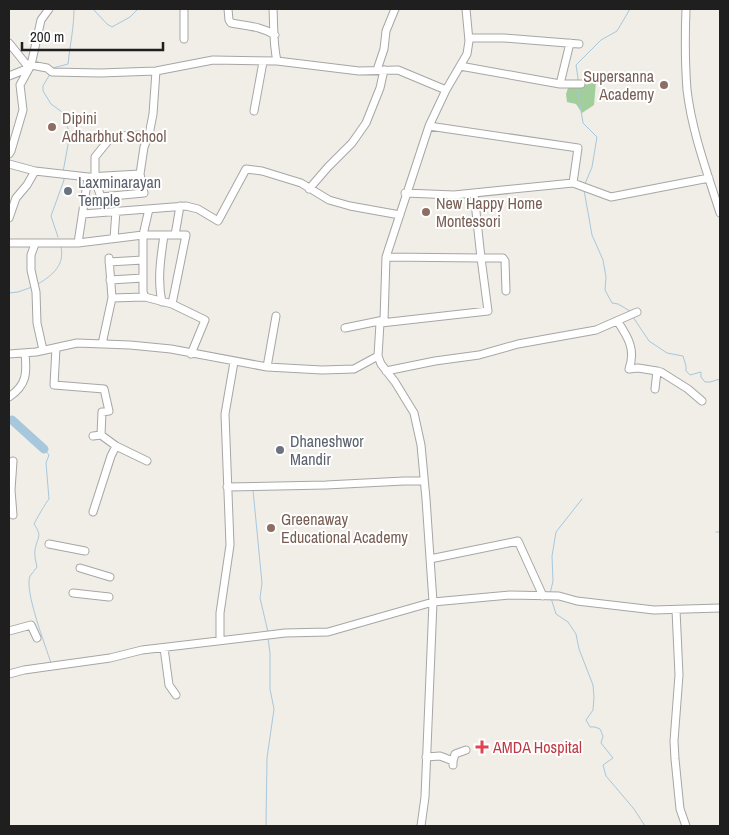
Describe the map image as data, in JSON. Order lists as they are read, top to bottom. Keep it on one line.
{"places":{"other":["Supersanna Academy","Dipini Adharbhut School","Laxminarayan Temple","New Happy Home Montessori","Dhaneshwor Mandir","Greenaway Educational Academy"],"health":["AMDA Hospital"]},"scale_bar":"200 m"}
